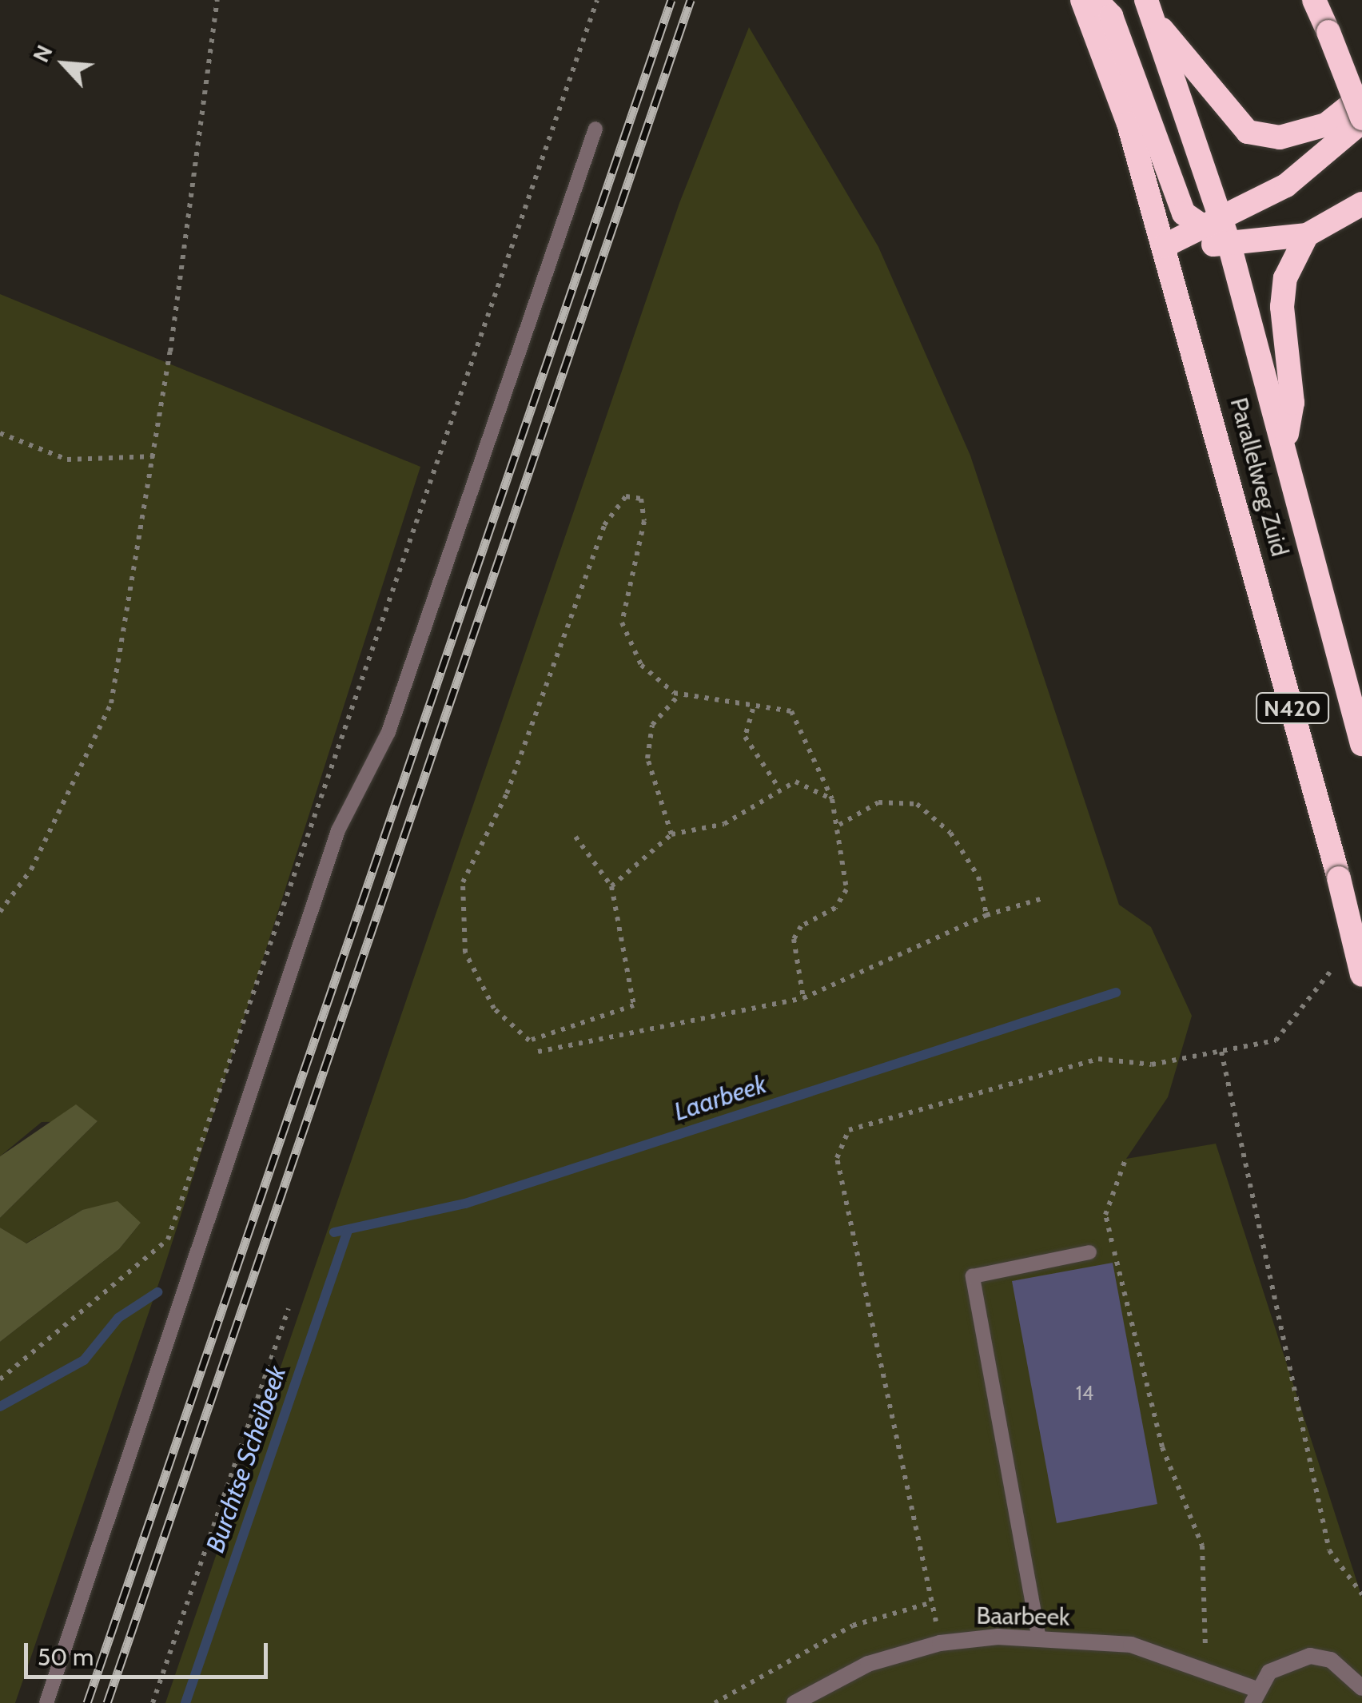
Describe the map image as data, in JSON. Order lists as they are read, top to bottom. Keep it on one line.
{"streets":{"highway":["Parallelweg Zuid","N420"],"street":["Baarbeek"]},"water":["Laarbeek","Burchtse Scheibeek"],"house_numbers":["14"],"scale_bar":"50 m","north":"top left"}
